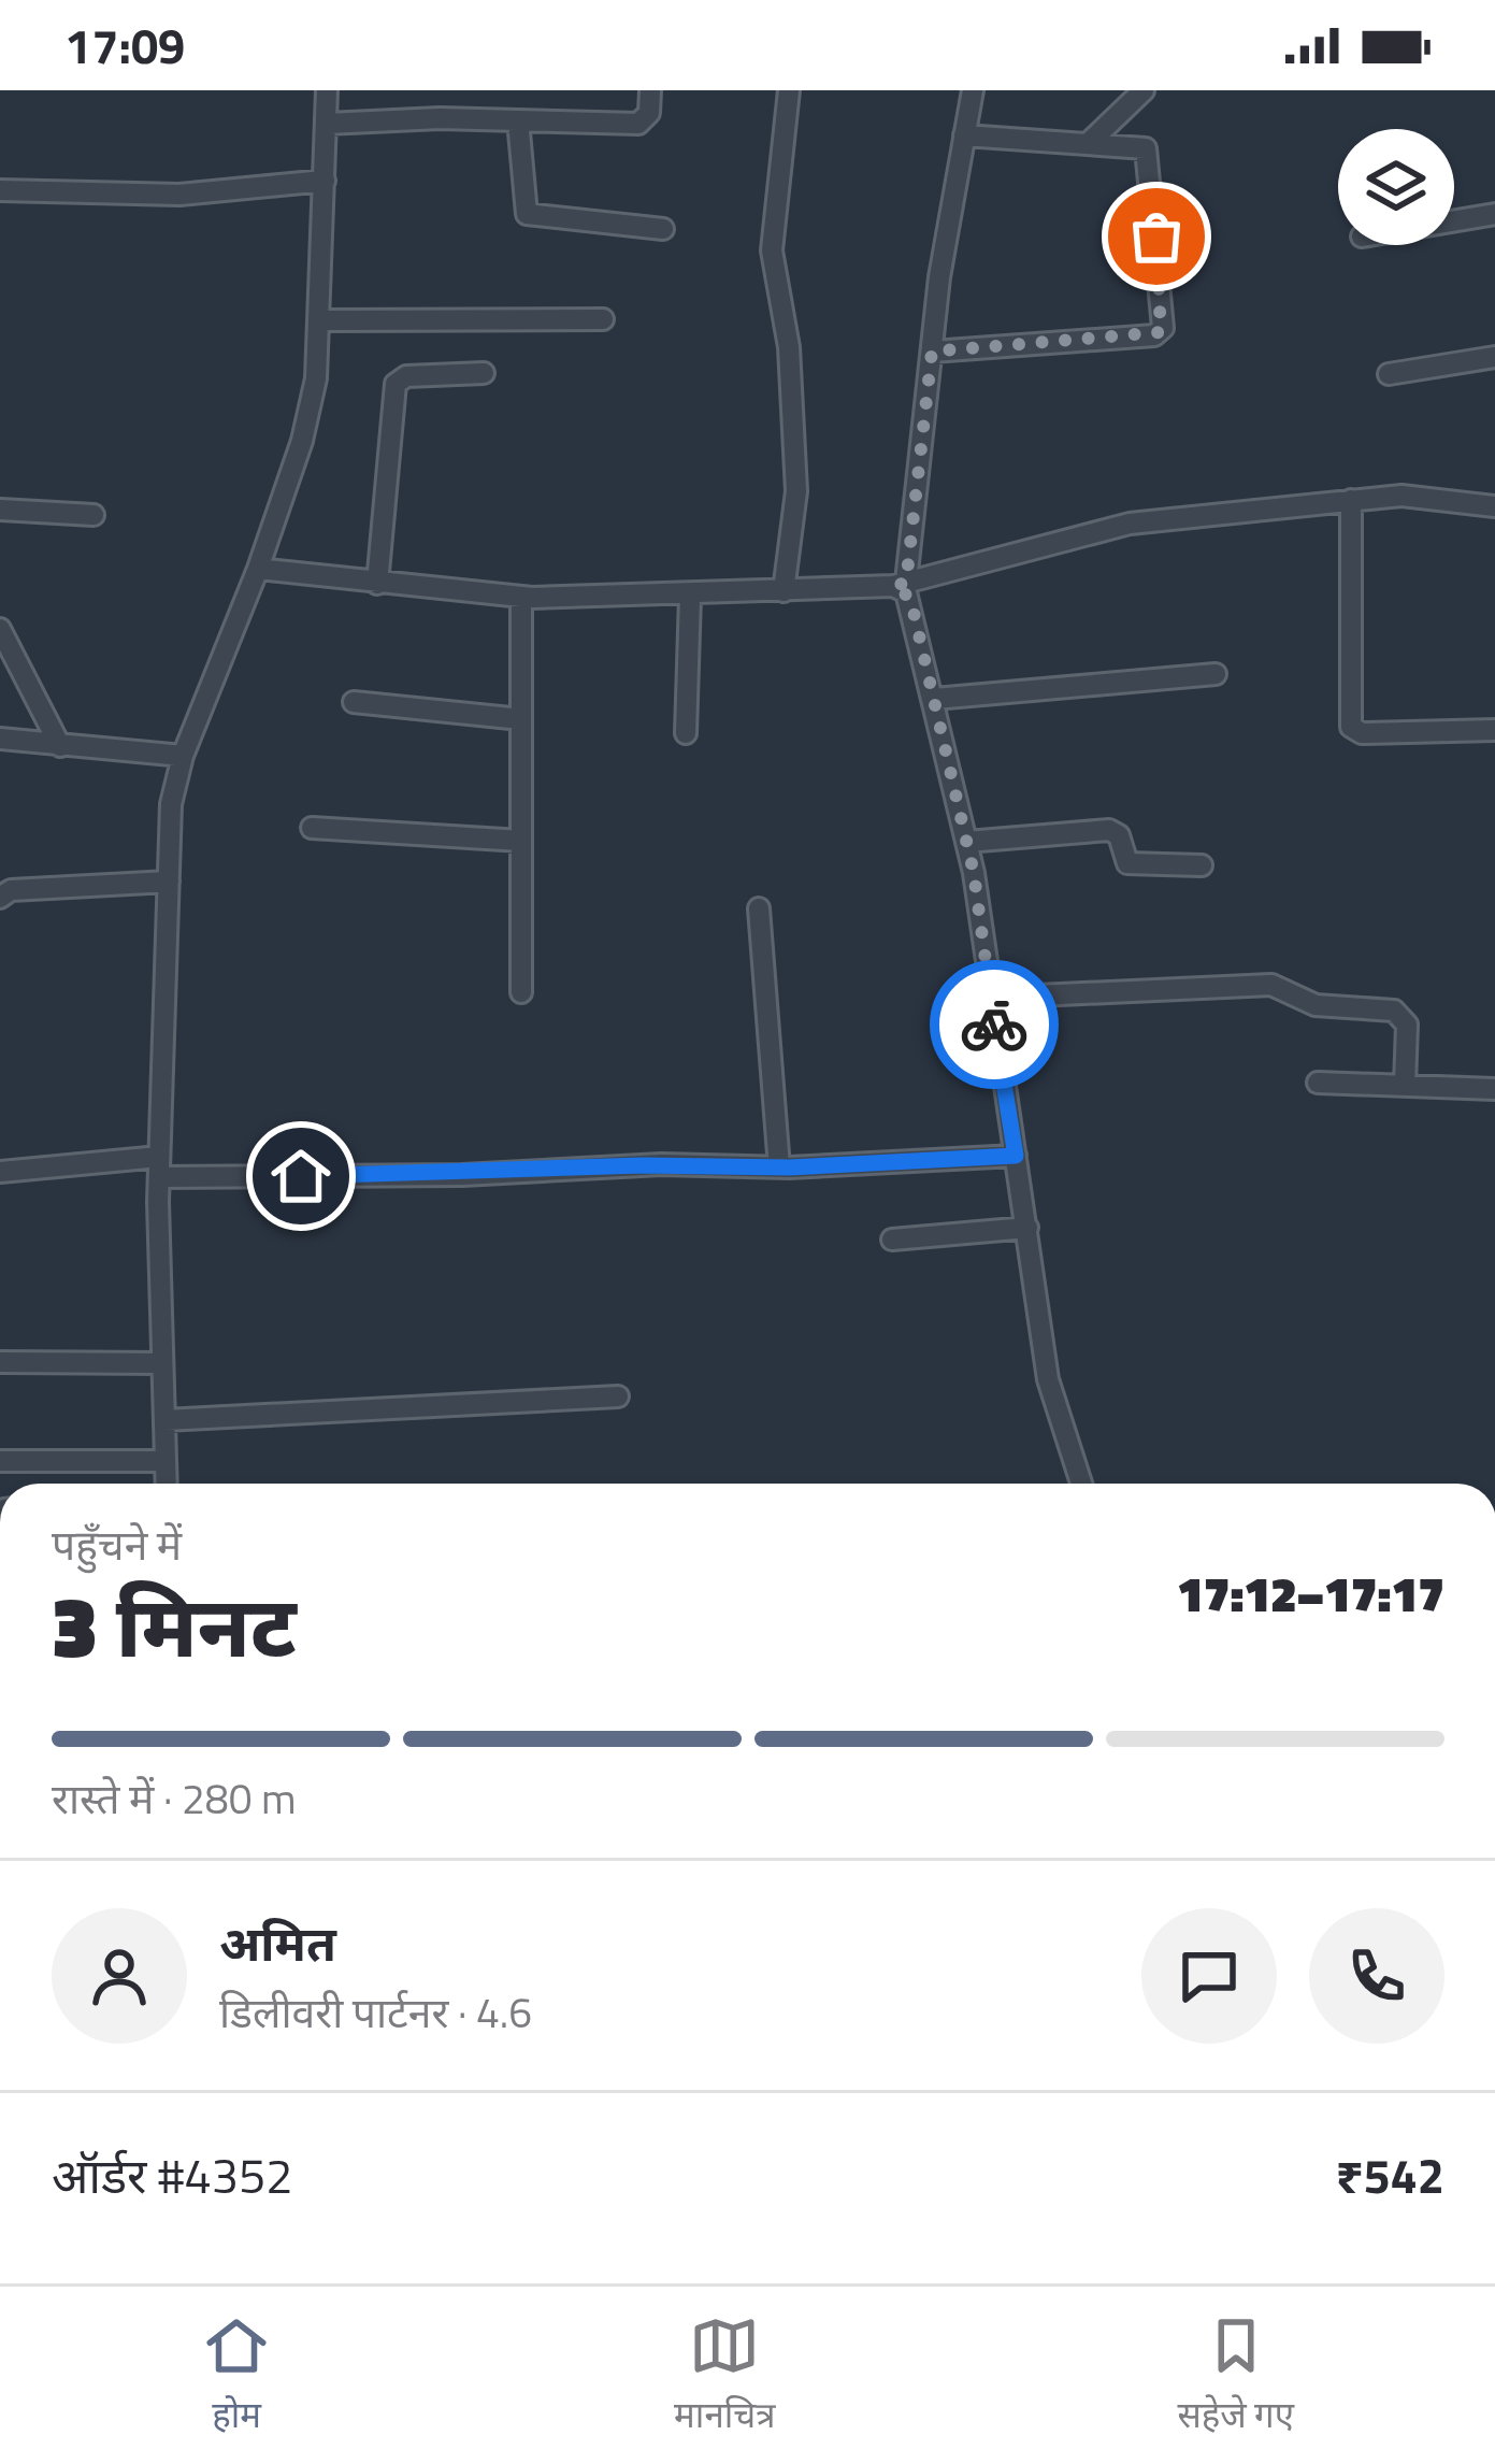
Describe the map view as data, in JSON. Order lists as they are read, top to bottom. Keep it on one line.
{"page":{"status":"17:09","heading":["3 मिनट","पहुँचने में","17:12–17:17"],"panel":["अमित","डिलीवरी पार्टनर · 4.6","ऑर्डर #4352","₹542"],"bar":"रास्ते में · 280 m","tabs":["होम","मानचित्र","सहेजे गए"]}}
